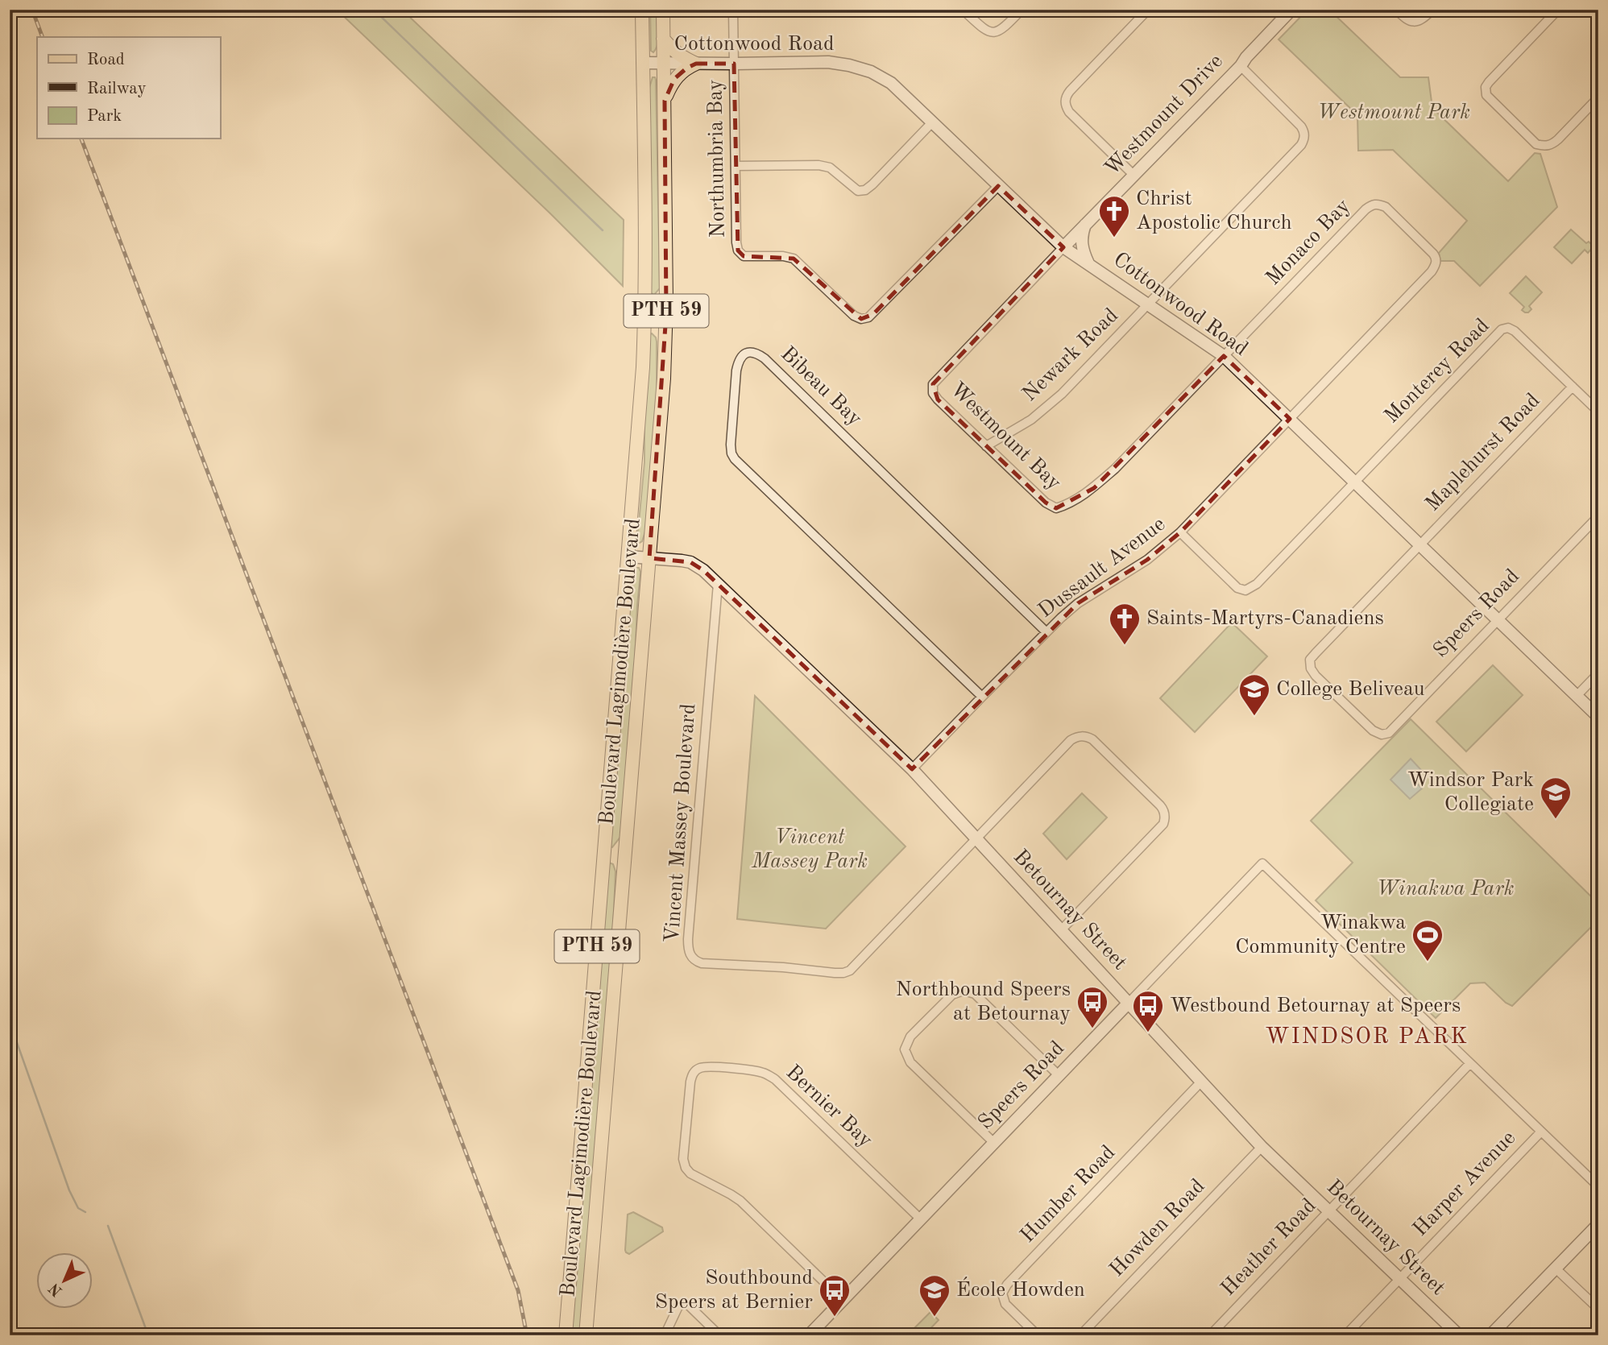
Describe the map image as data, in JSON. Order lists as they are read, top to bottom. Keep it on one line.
{"streets":{"main road":["PTH 59","Boulevard Lagimodière Boulevard"],"street":["Cottonwood Road","Westmount Drive","Northumbria Bay","Monaco Bay","Newark Road","Monterey Road","Bibeau Bay","Westmount Bay","Maplehurst Road","Dussault Avenue","Speers Road","Vincent Massey Boulevard","Betournay Street","Bernier Bay","Harper Avenue","Humber Road","Howden Road","Heather Road"]},"crossings":[["Cottonwood Road","Westmount Drive"],["Cottonwood Road","Northumbria Bay"],["Cottonwood Road","Monaco Bay"],["Cottonwood Road","Newark Road"],["Cottonwood Road","Monterey Road"],["Cottonwood Road","Westmount Bay"],["Cottonwood Road","Maplehurst Road"],["Cottonwood Road","Dussault Avenue"],["Cottonwood Road","Speers Road"],["Cottonwood Road","Boulevard Lagimodière Boulevard"],["Westmount Drive","Newark Road"],["Westmount Drive","Westmount Bay"],["Monaco Bay","Westmount Bay"],["Monaco Bay","Dussault Avenue"],["Newark Road","Westmount Bay"],["Monterey Road","Maplehurst Road"],["Bibeau Bay","Dussault Avenue"],["Maplehurst Road","Speers Road"],["Dussault Avenue","Betournay Street"],["Speers Road","Betournay Street"],["Speers Road","Bernier Bay"],["Speers Road","Heather Road"],["Boulevard Lagimodière Boulevard","Betournay Street"],["Vincent Massey Boulevard","Betournay Street"],["Betournay Street","Harper Avenue"],["Betournay Street","Humber Road"],["Betournay Street","Howden Road"],["Betournay Street","Heather Road"]],"districts":["WINDSOR PARK"],"parks":["Westmount Park","Vincent Massey Park","Winakwa Park"],"places":{"church":["Christ Apostolic Church","Saints-Martyrs-Canadiens"],"school or university":["College Beliveau","Windsor Park Collegiate","École Howden"],"sports":["Winakwa Community Centre"],"bus stop":["Northbound Speers at Betournay","Westbound Betournay at Speers","Southbound Speers at Bernier"]},"legend":["Road","Railway","Park"],"north":"bottom left"}
